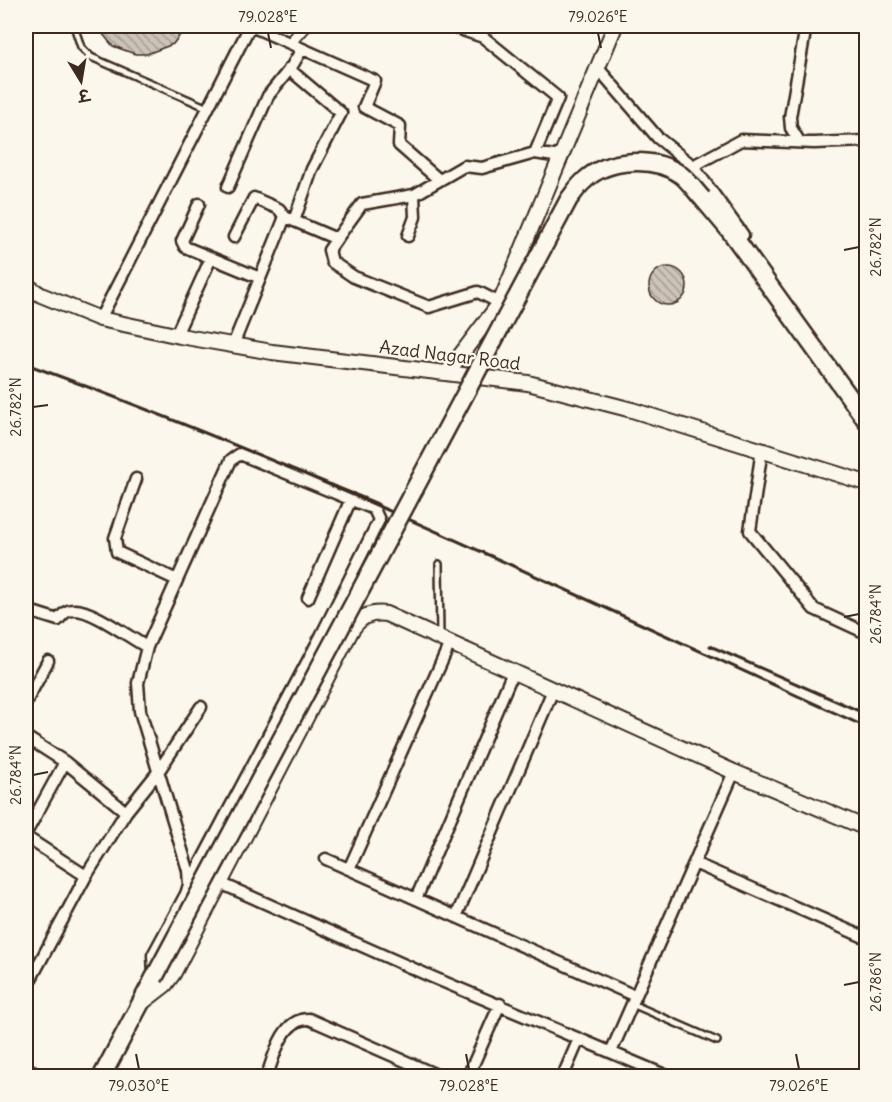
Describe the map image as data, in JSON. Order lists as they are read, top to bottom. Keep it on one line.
{"streets":{"street":["Azad Nagar Road"]},"north":"bottom","coordinates":["79.028°E","79.026°E","26.782°N","26.784°N","26.786°N","79.030°E"]}
